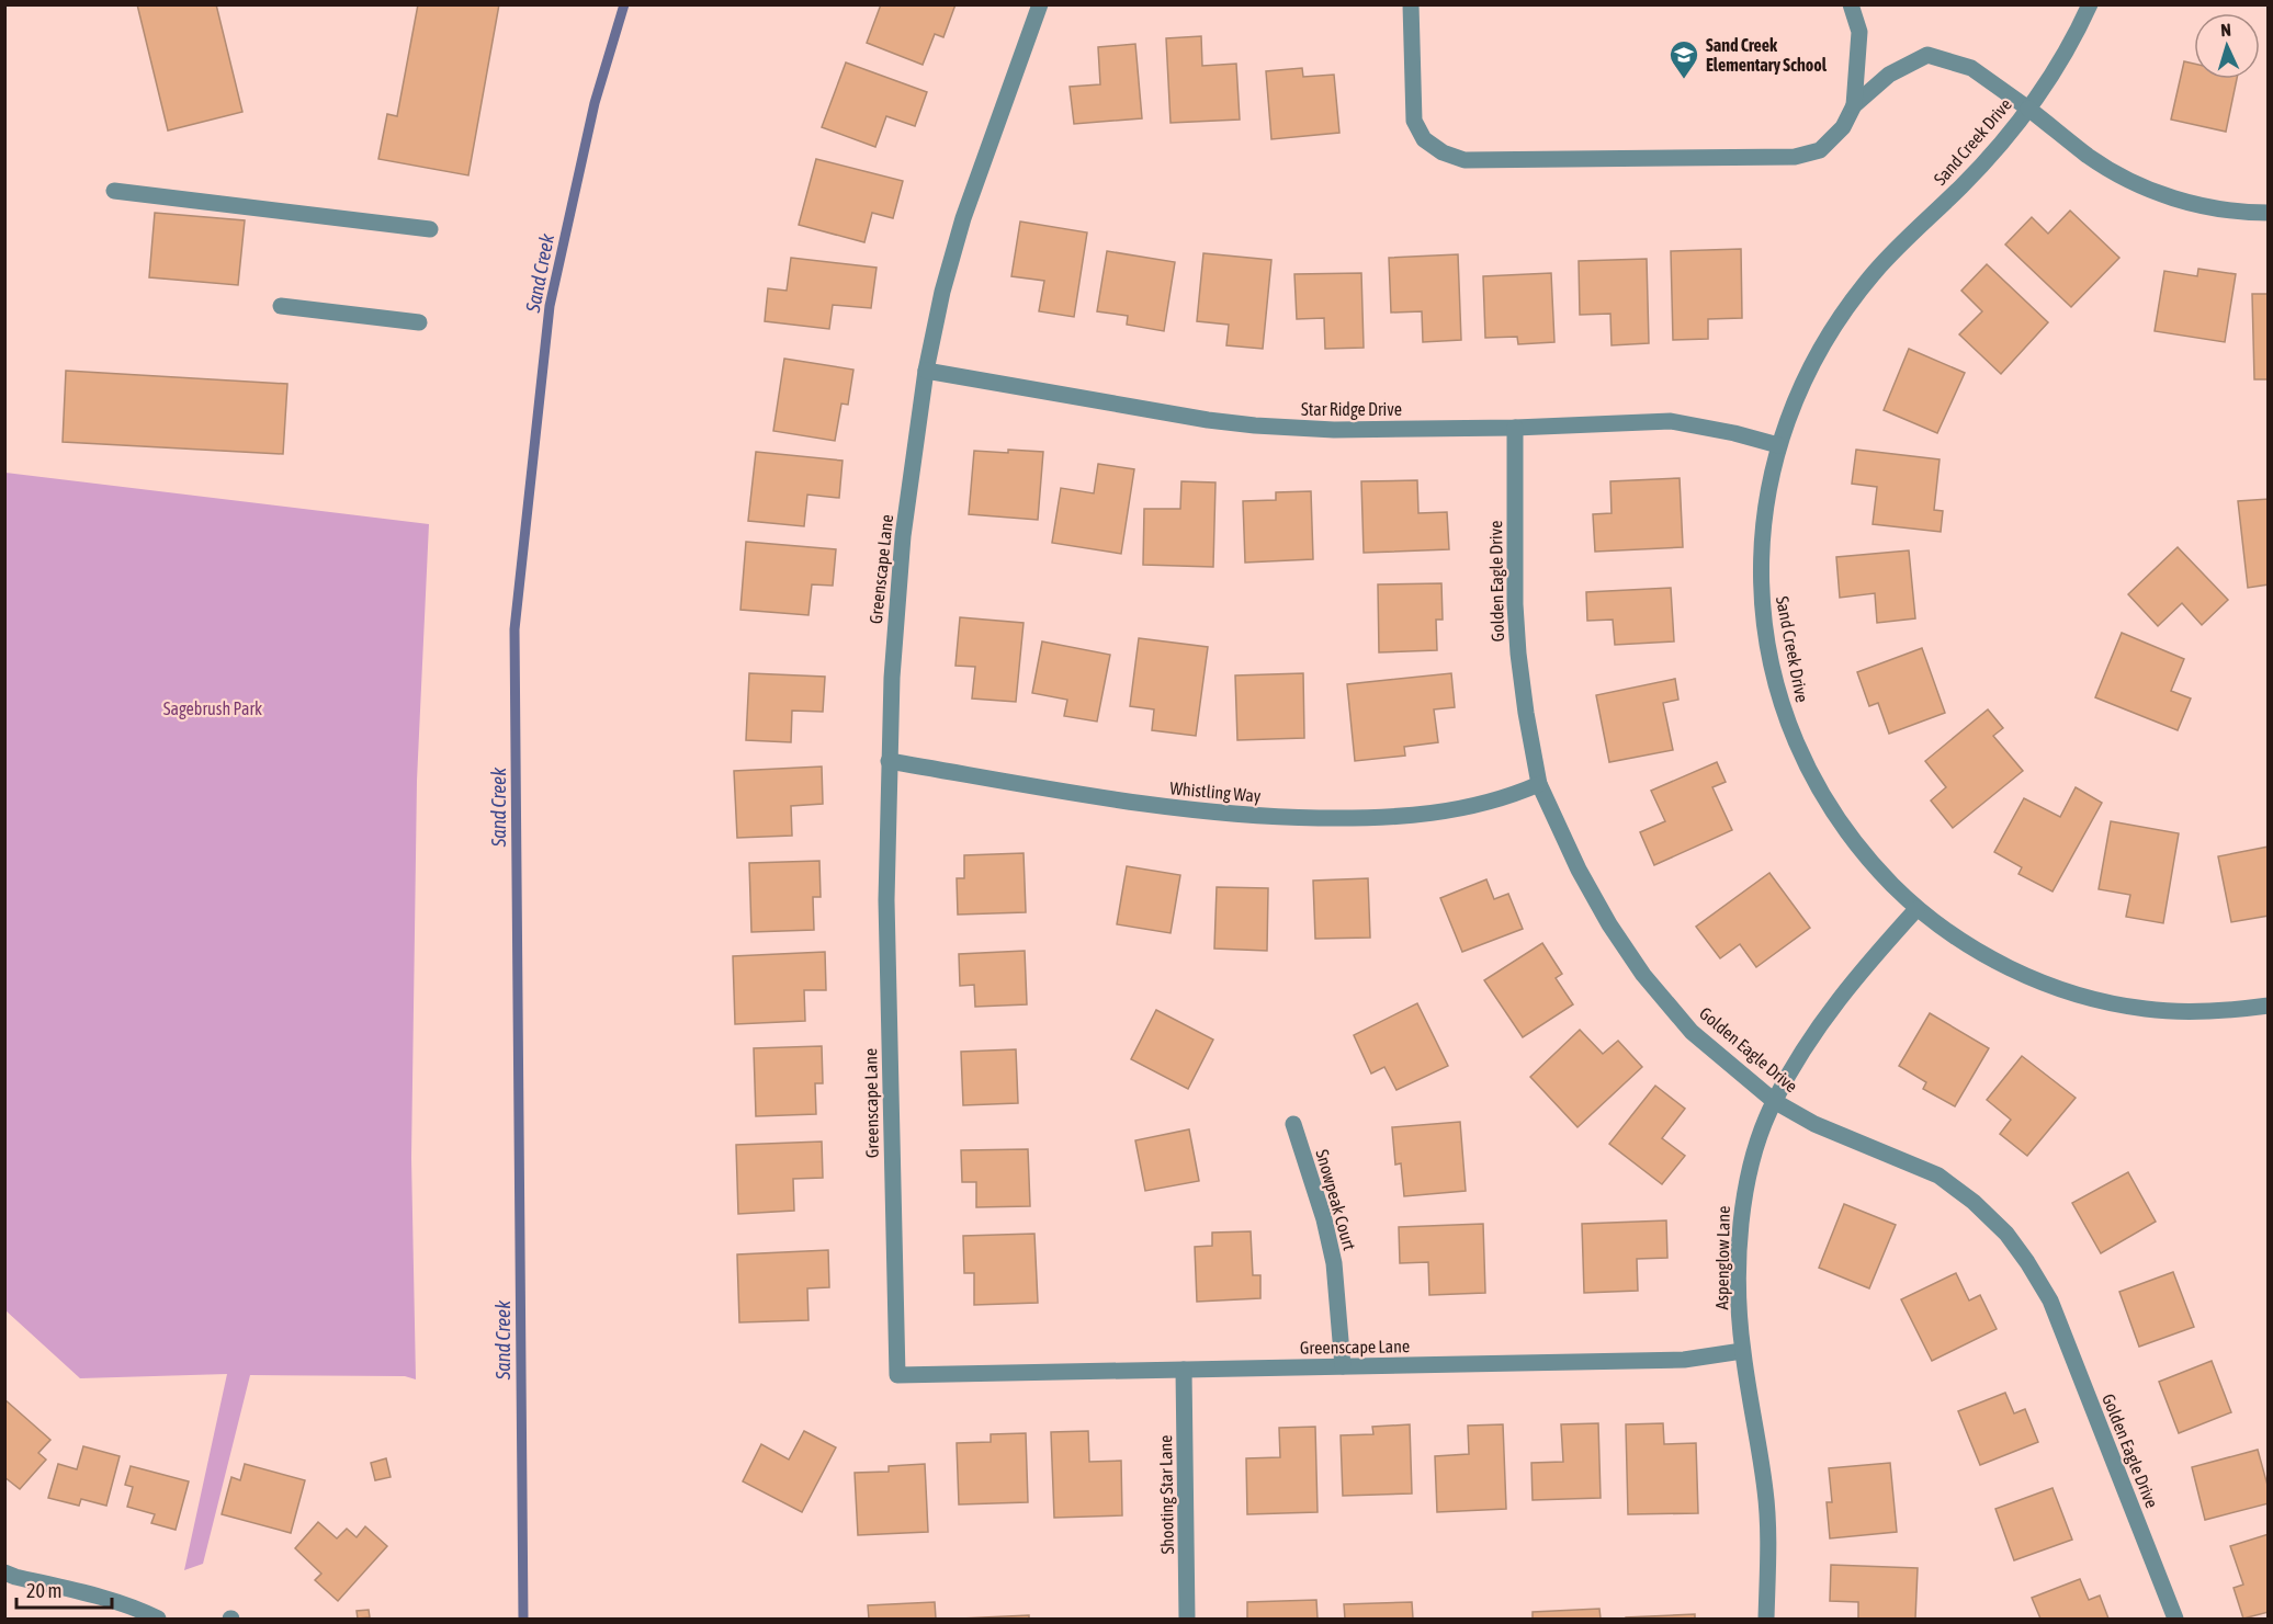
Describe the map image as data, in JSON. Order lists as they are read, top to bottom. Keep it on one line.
{"streets":{"street":["Sand Creek Drive","Star Ridge Drive","Greenscape Lane","Golden Eagle Drive","Whistling Way","Snowpeak Court","Aspenglow Lane","Shooting Star Lane"]},"crossings":[["Sand Creek Drive","Star Ridge Drive"],["Sand Creek Drive","Aspenglow Lane"],["Star Ridge Drive","Greenscape Lane"],["Star Ridge Drive","Golden Eagle Drive"],["Greenscape Lane","Whistling Way"],["Greenscape Lane","Snowpeak Court"],["Greenscape Lane","Aspenglow Lane"],["Greenscape Lane","Shooting Star Lane"],["Golden Eagle Drive","Whistling Way"],["Golden Eagle Drive","Aspenglow Lane"]],"water":["Sand Creek"],"parks":["Sagebrush Park"],"places":{"school or university":["Sand Creek Elementary School"]},"scale_bar":"20 m","north":"top"}
